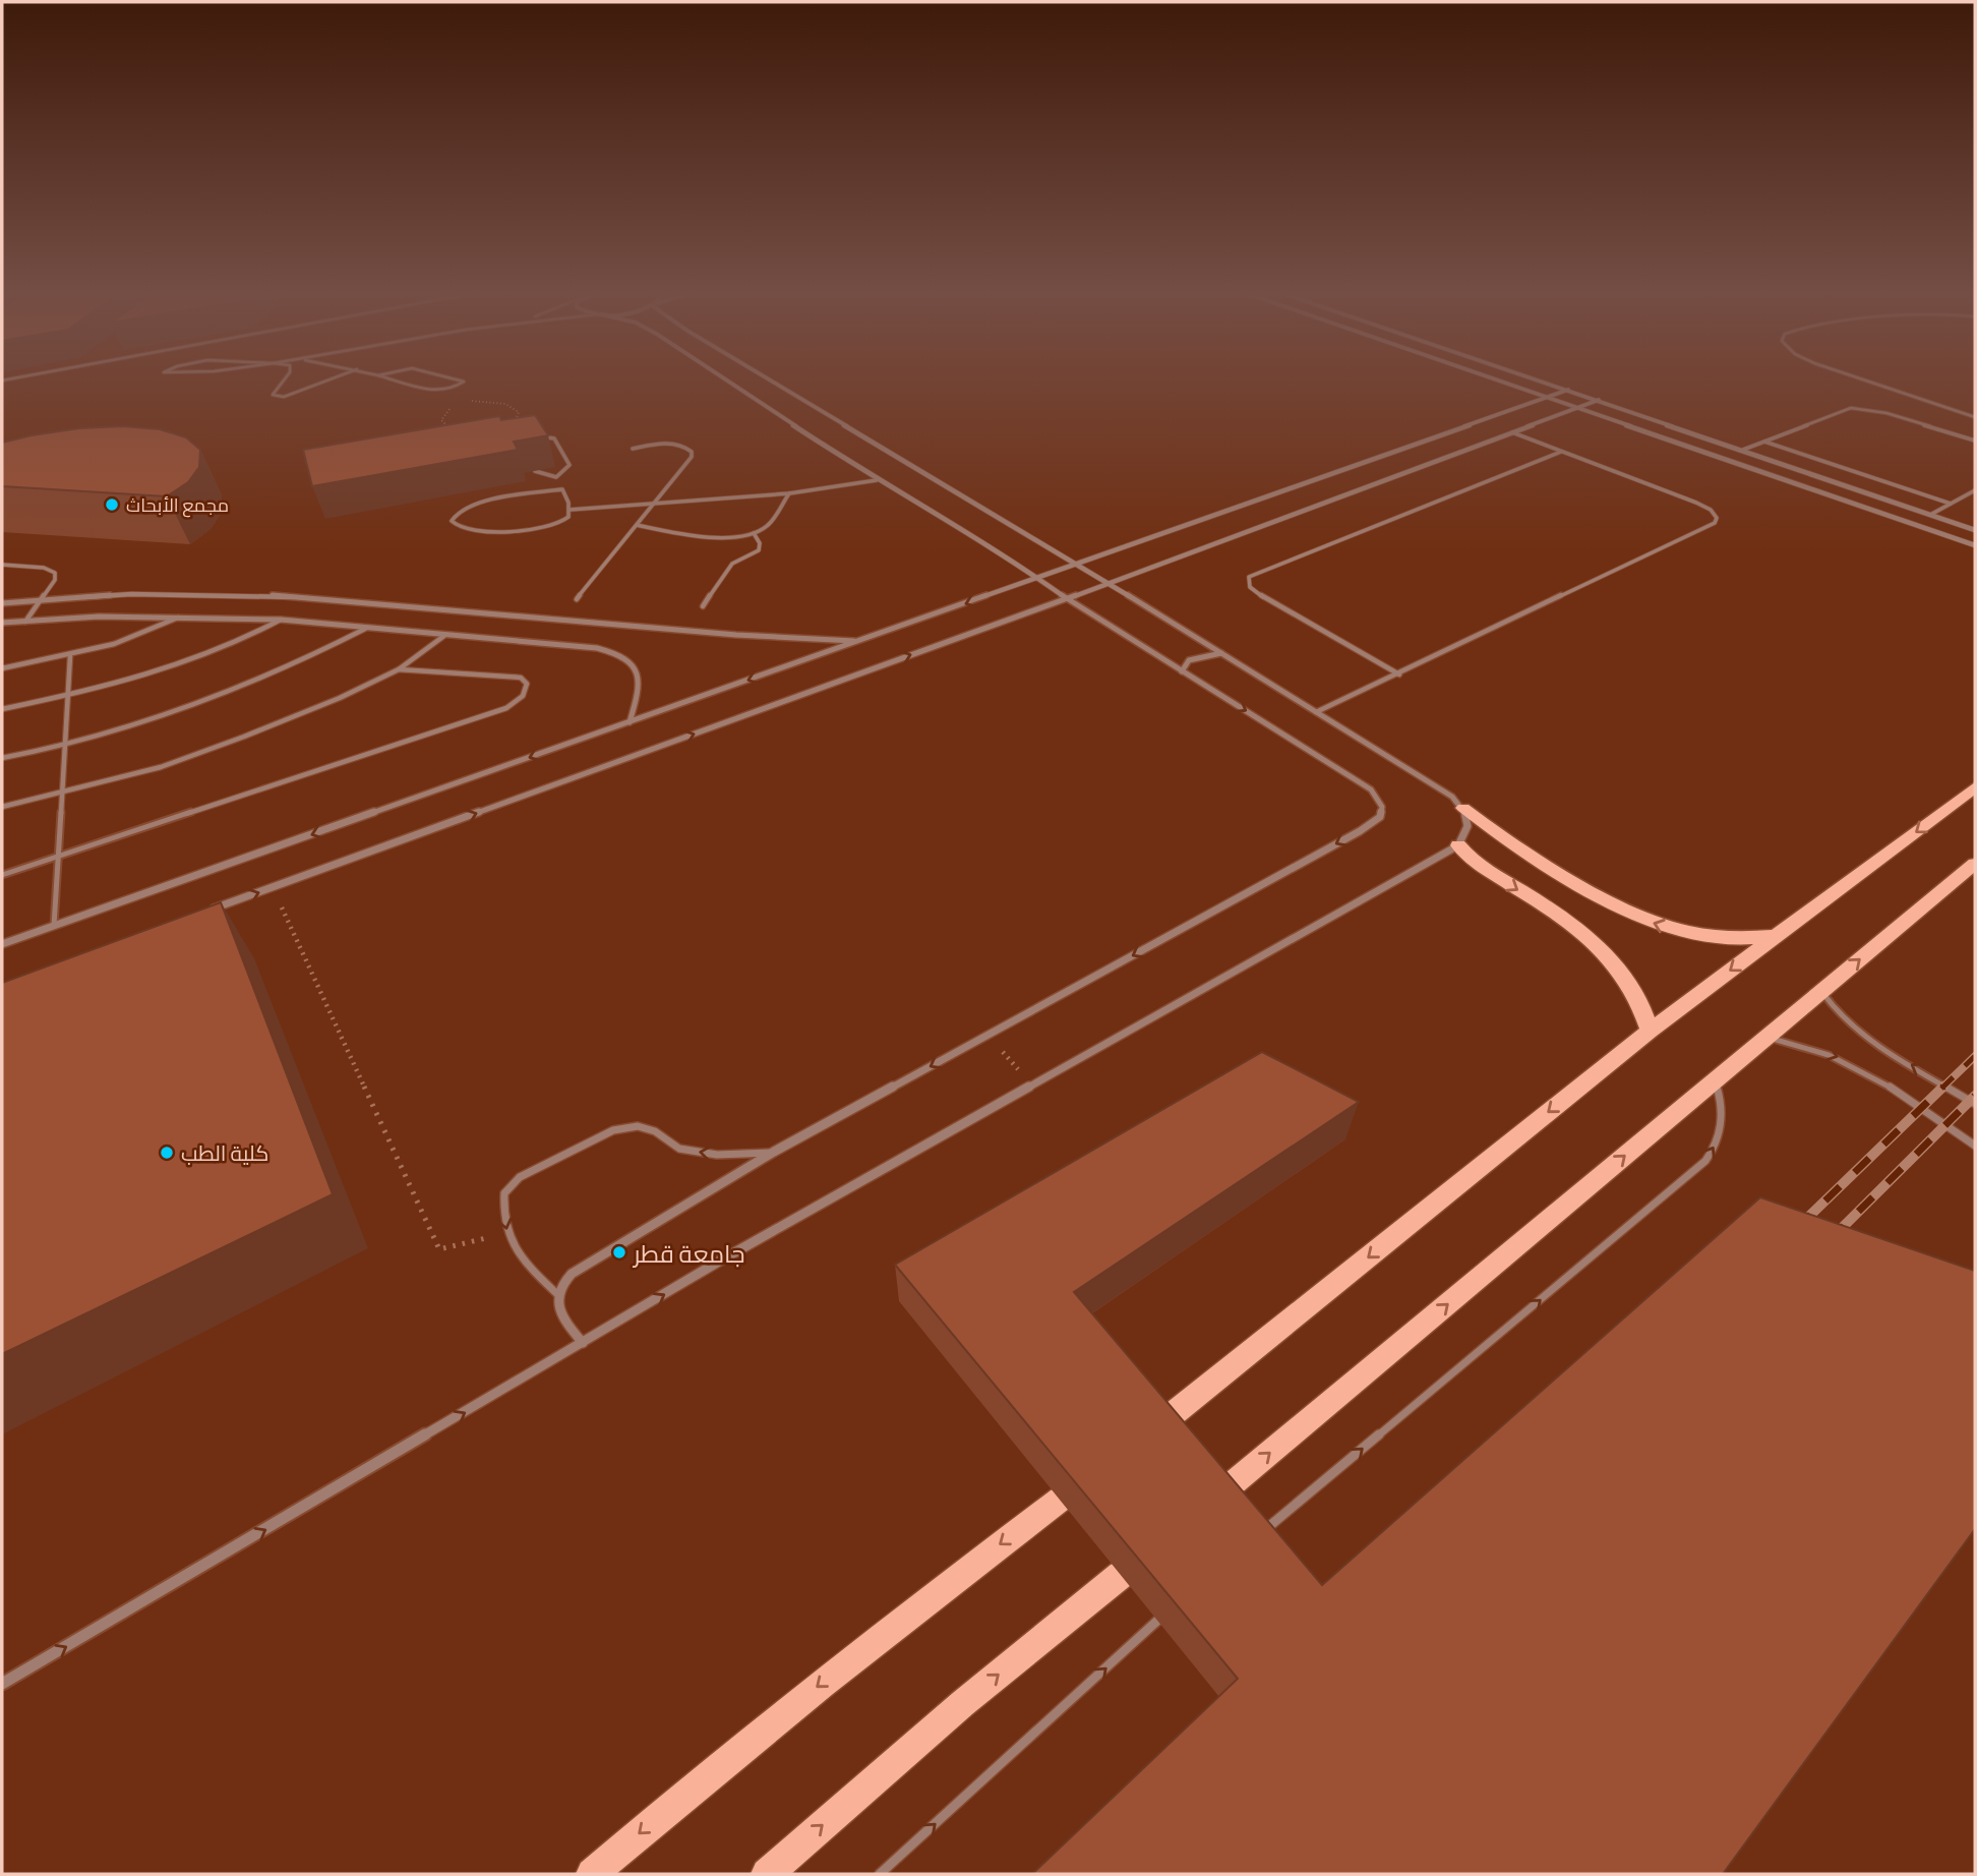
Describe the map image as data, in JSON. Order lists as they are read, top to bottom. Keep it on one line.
{"places":["مجمع الأبحاث","كلية الطب","جامعة قطر"]}
